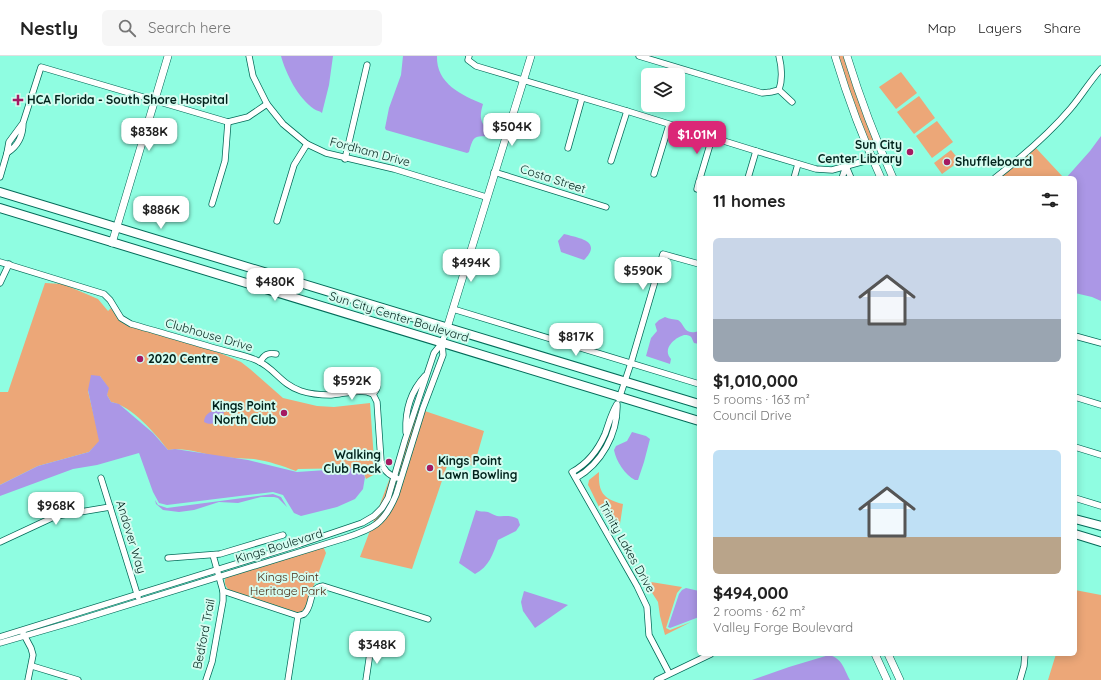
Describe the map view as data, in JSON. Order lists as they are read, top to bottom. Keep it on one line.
{"streets":{"main road":["Sun City Center Boulevard"],"street":["Fordham Drive","Costa Street","Clubhouse Drive","Andover Way","Kings Boulevard","Trinity Lakes Drive","Bedford Trail"]},"crossings":[["Sun City Center Boulevard","Kings Boulevard"],["Sun City Center Boulevard","Trinity Lakes Drive"],["Andover Way","Kings Boulevard"],["Kings Boulevard","Bedford Trail"]],"parks":["Kings Point Heritage Park"],"places":{"health":["HCA Florida - South Shore Hospital"],"other":["Sun City Center Library","Shuffleboard","2020 Centre","Kings Point North Club","Walking Club Rock","Kings Point Lawn Bowling"]},"page":{"header":"Nestly","search":"Search here","nav":["Map","Layers","Share"],"price":["$504K","$838K","$1.01M","$886K","$494K","$590K","$480K","$817K","$592K","$968K","$348K"],"heading":"11 homes","list":[{"name":"$1,010,000","note":"5 rooms · 163 m² · Council Drive"},{"name":"$494,000","note":"2 rooms · 62 m² · Valley Forge Boulevard"}]}}
